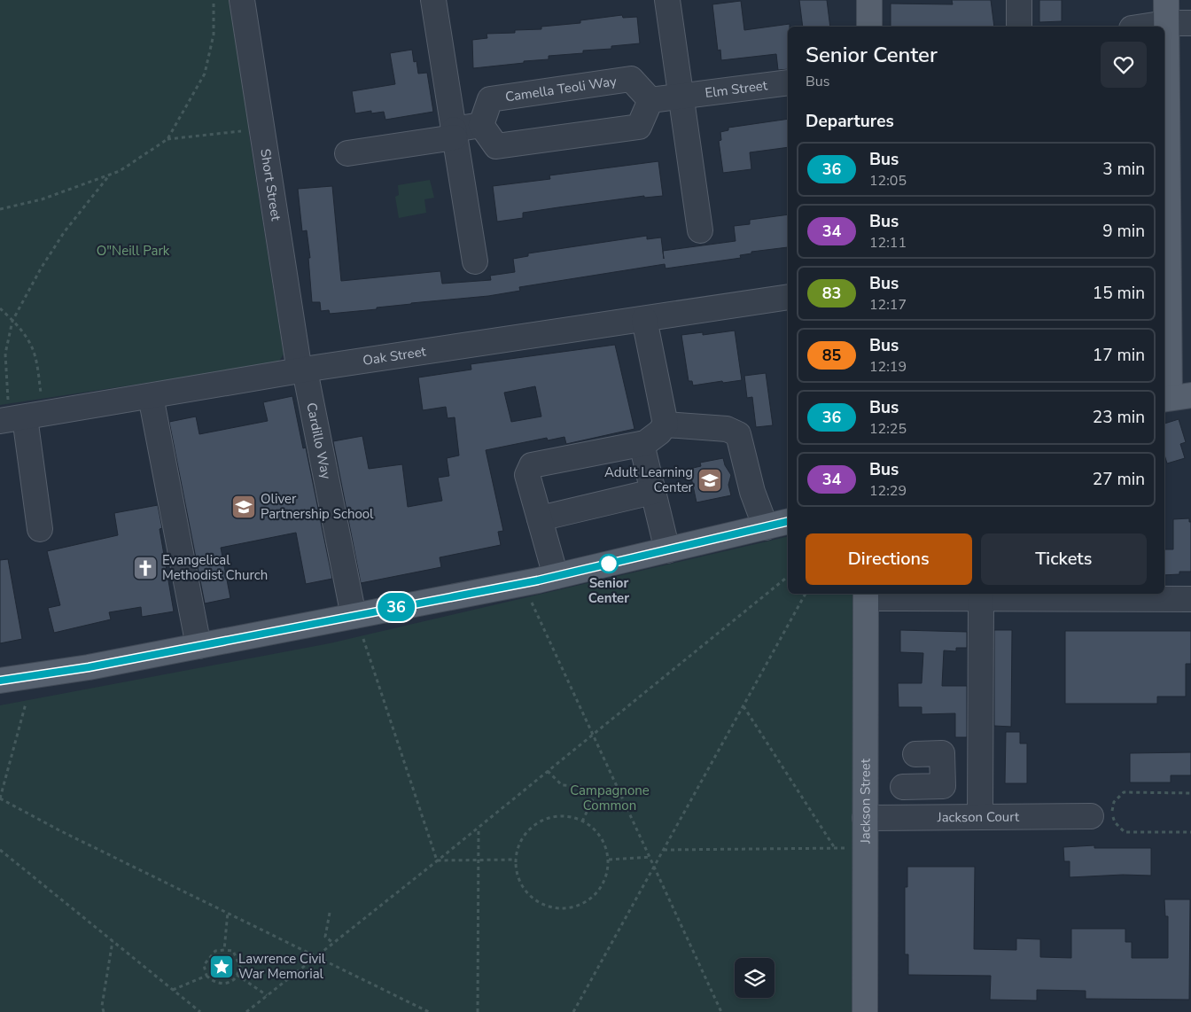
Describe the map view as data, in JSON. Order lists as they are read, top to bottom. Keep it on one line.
{"streets":{"main road":["Jackson Street"],"street":["Camella Teoli Way","Elm Street","Short Street","Oak Street","Cardillo Way","Jackson Court"]},"crossings":[["Short Street","Oak Street"],["Short Street","Cardillo Way"],["Oak Street","Cardillo Way"],["Jackson Street","Jackson Court"]],"parks":["O\"Neill Park","Campagnone Common"],"places":{"school or university":["Adult Learning Center","Oliver Partnership School"],"other":["Senior Center"],"church":["Evangelical Methodist Church"],"place":["Lawrence Civil War Memorial"]},"lines":["bus line 36"],"page":{"on_map":"36","heading":[["Senior Center","Bus"],"Departures"],"list":[{"mark":"36","name":"Bus","note":"12:05","value":"3 min"},{"mark":"34","name":"Bus","note":"12:11","value":"9 min"},{"mark":"83","name":"Bus","note":"12:17","value":"15 min"},{"mark":"85","name":"Bus","note":"12:19","value":"17 min"},{"mark":"36","name":"Bus","note":"12:25","value":"23 min"},{"mark":"34","name":"Bus","note":"12:29","value":"27 min"}],"buttons":["Directions","Tickets"]}}
